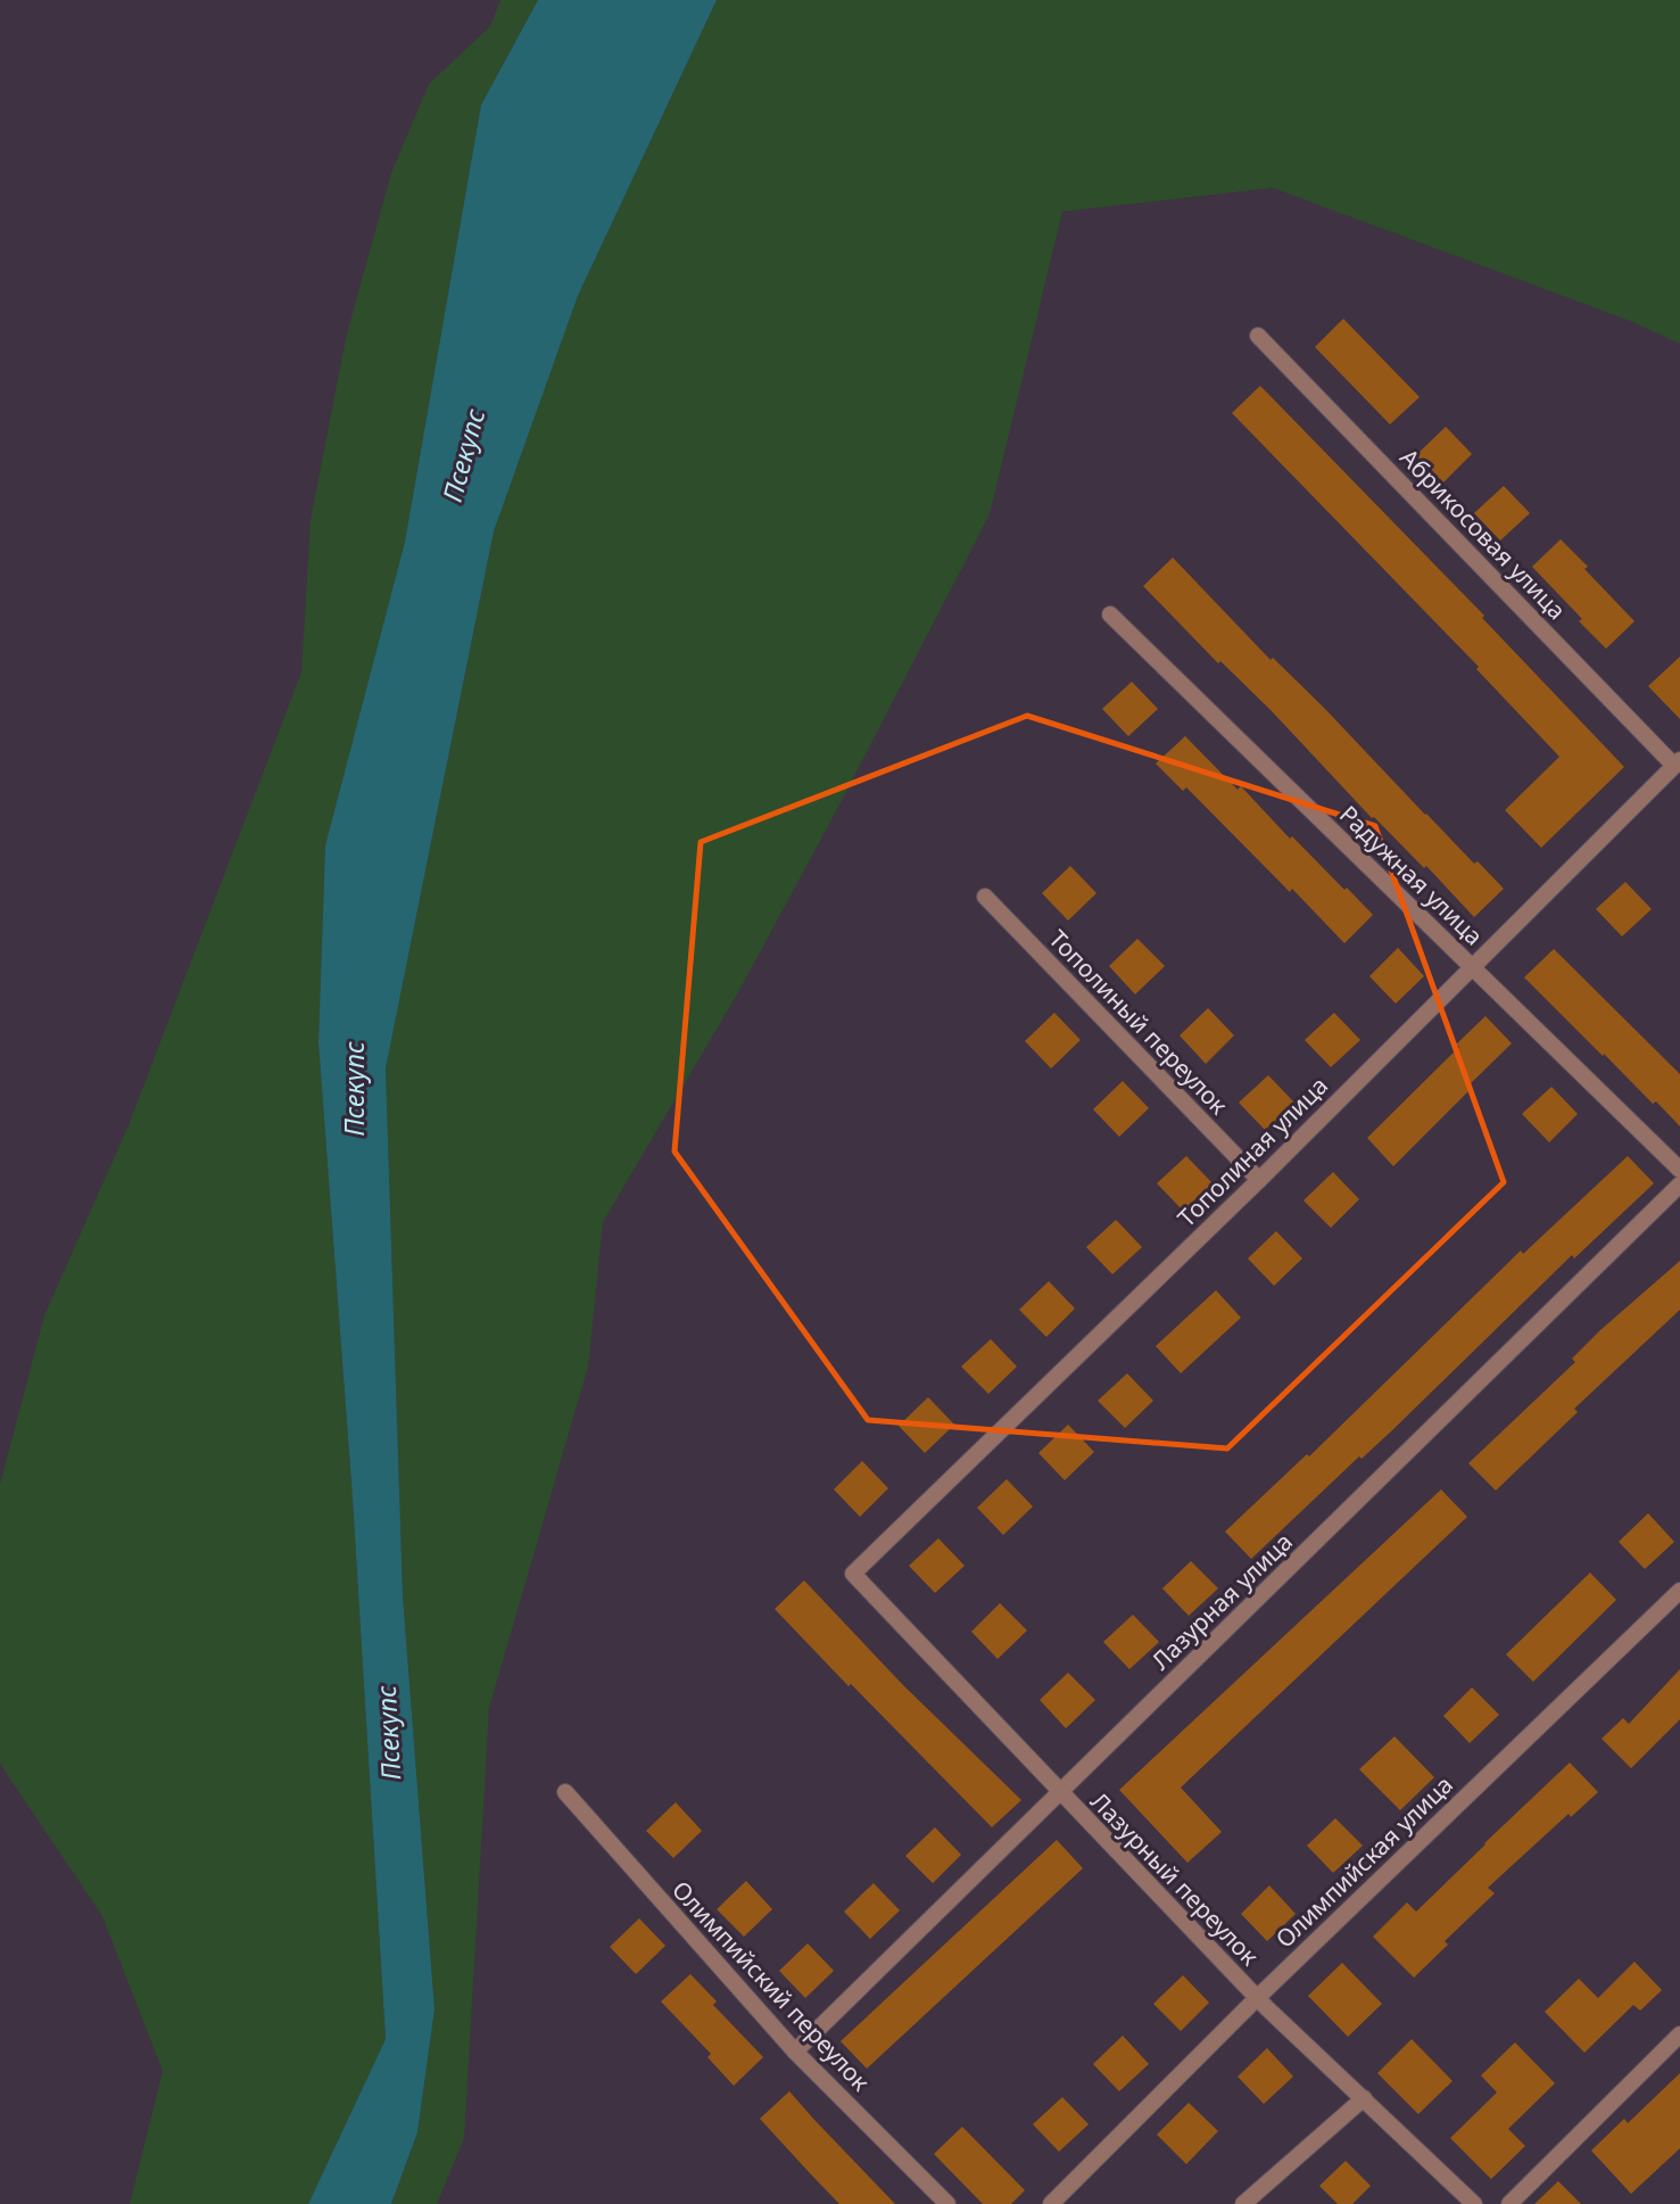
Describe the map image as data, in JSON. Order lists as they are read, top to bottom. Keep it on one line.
{"streets":{"street":["Абрикосовая улица","Радужная улица","Тополиный переулок","Тополиная улица","Лазурная улица","Олимпийская улица","Лазурный переулок","Олимпийский переулок"]},"crossings":[["Абрикосовая улица","Тополиная улица"],["Радужная улица","Тополиная улица"],["Тополиный переулок","Тополиная улица"],["Тополиная улица","Лазурный переулок"],["Лазурная улица","Лазурный переулок"],["Лазурная улица","Олимпийский переулок"],["Олимпийская улица","Лазурный переулок"]],"water":["Псекупс"]}
